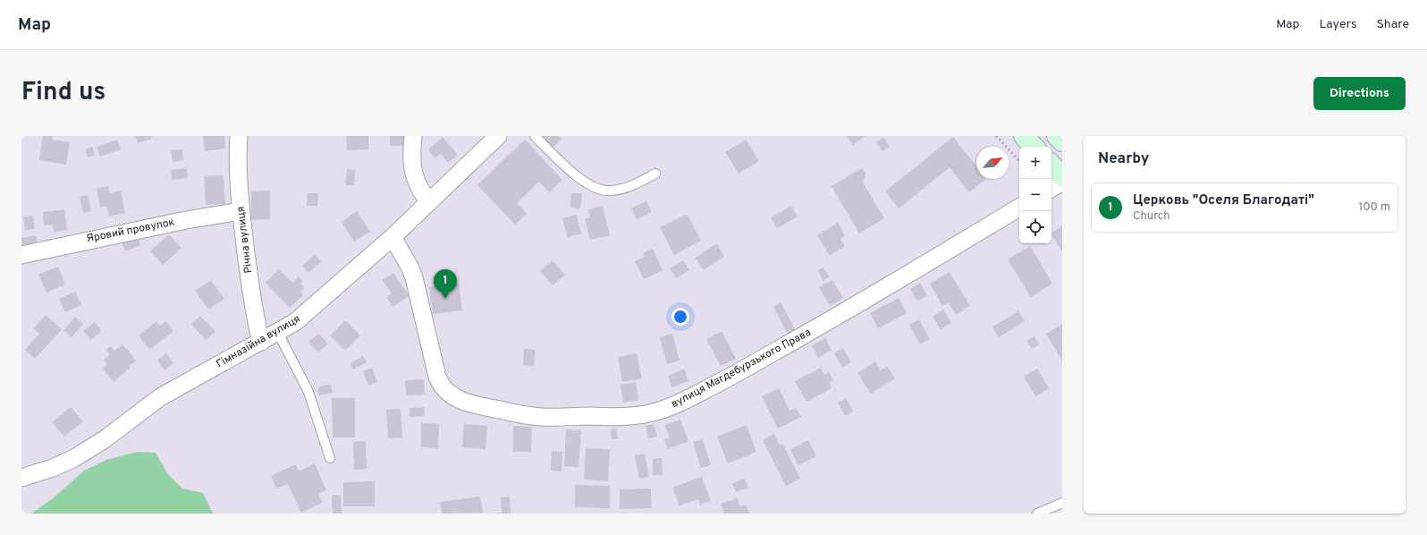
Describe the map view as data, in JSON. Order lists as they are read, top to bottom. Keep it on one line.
{"streets":{"street":["Яровий провулок","Річна вулиця","Гімназійна вулиця","вулиця Магдебурзького Права"]},"crossings":[["Яровий провулок","Річна вулиця"],["Річна вулиця","Гімназійна вулиця"],["Гімназійна вулиця","вулиця Магдебурзького Права"]],"north":"top right","page":{"header":"Map","nav":["Map","Layers","Share"],"title":"Find us","buttons":"Directions","heading":"Nearby","map_buttons":["+","−"],"list":[{"mark":"1","name":"Церковь \"Оселя Благодаті\"","note":"Church","value":"100 m"}],"pins":"1"}}
